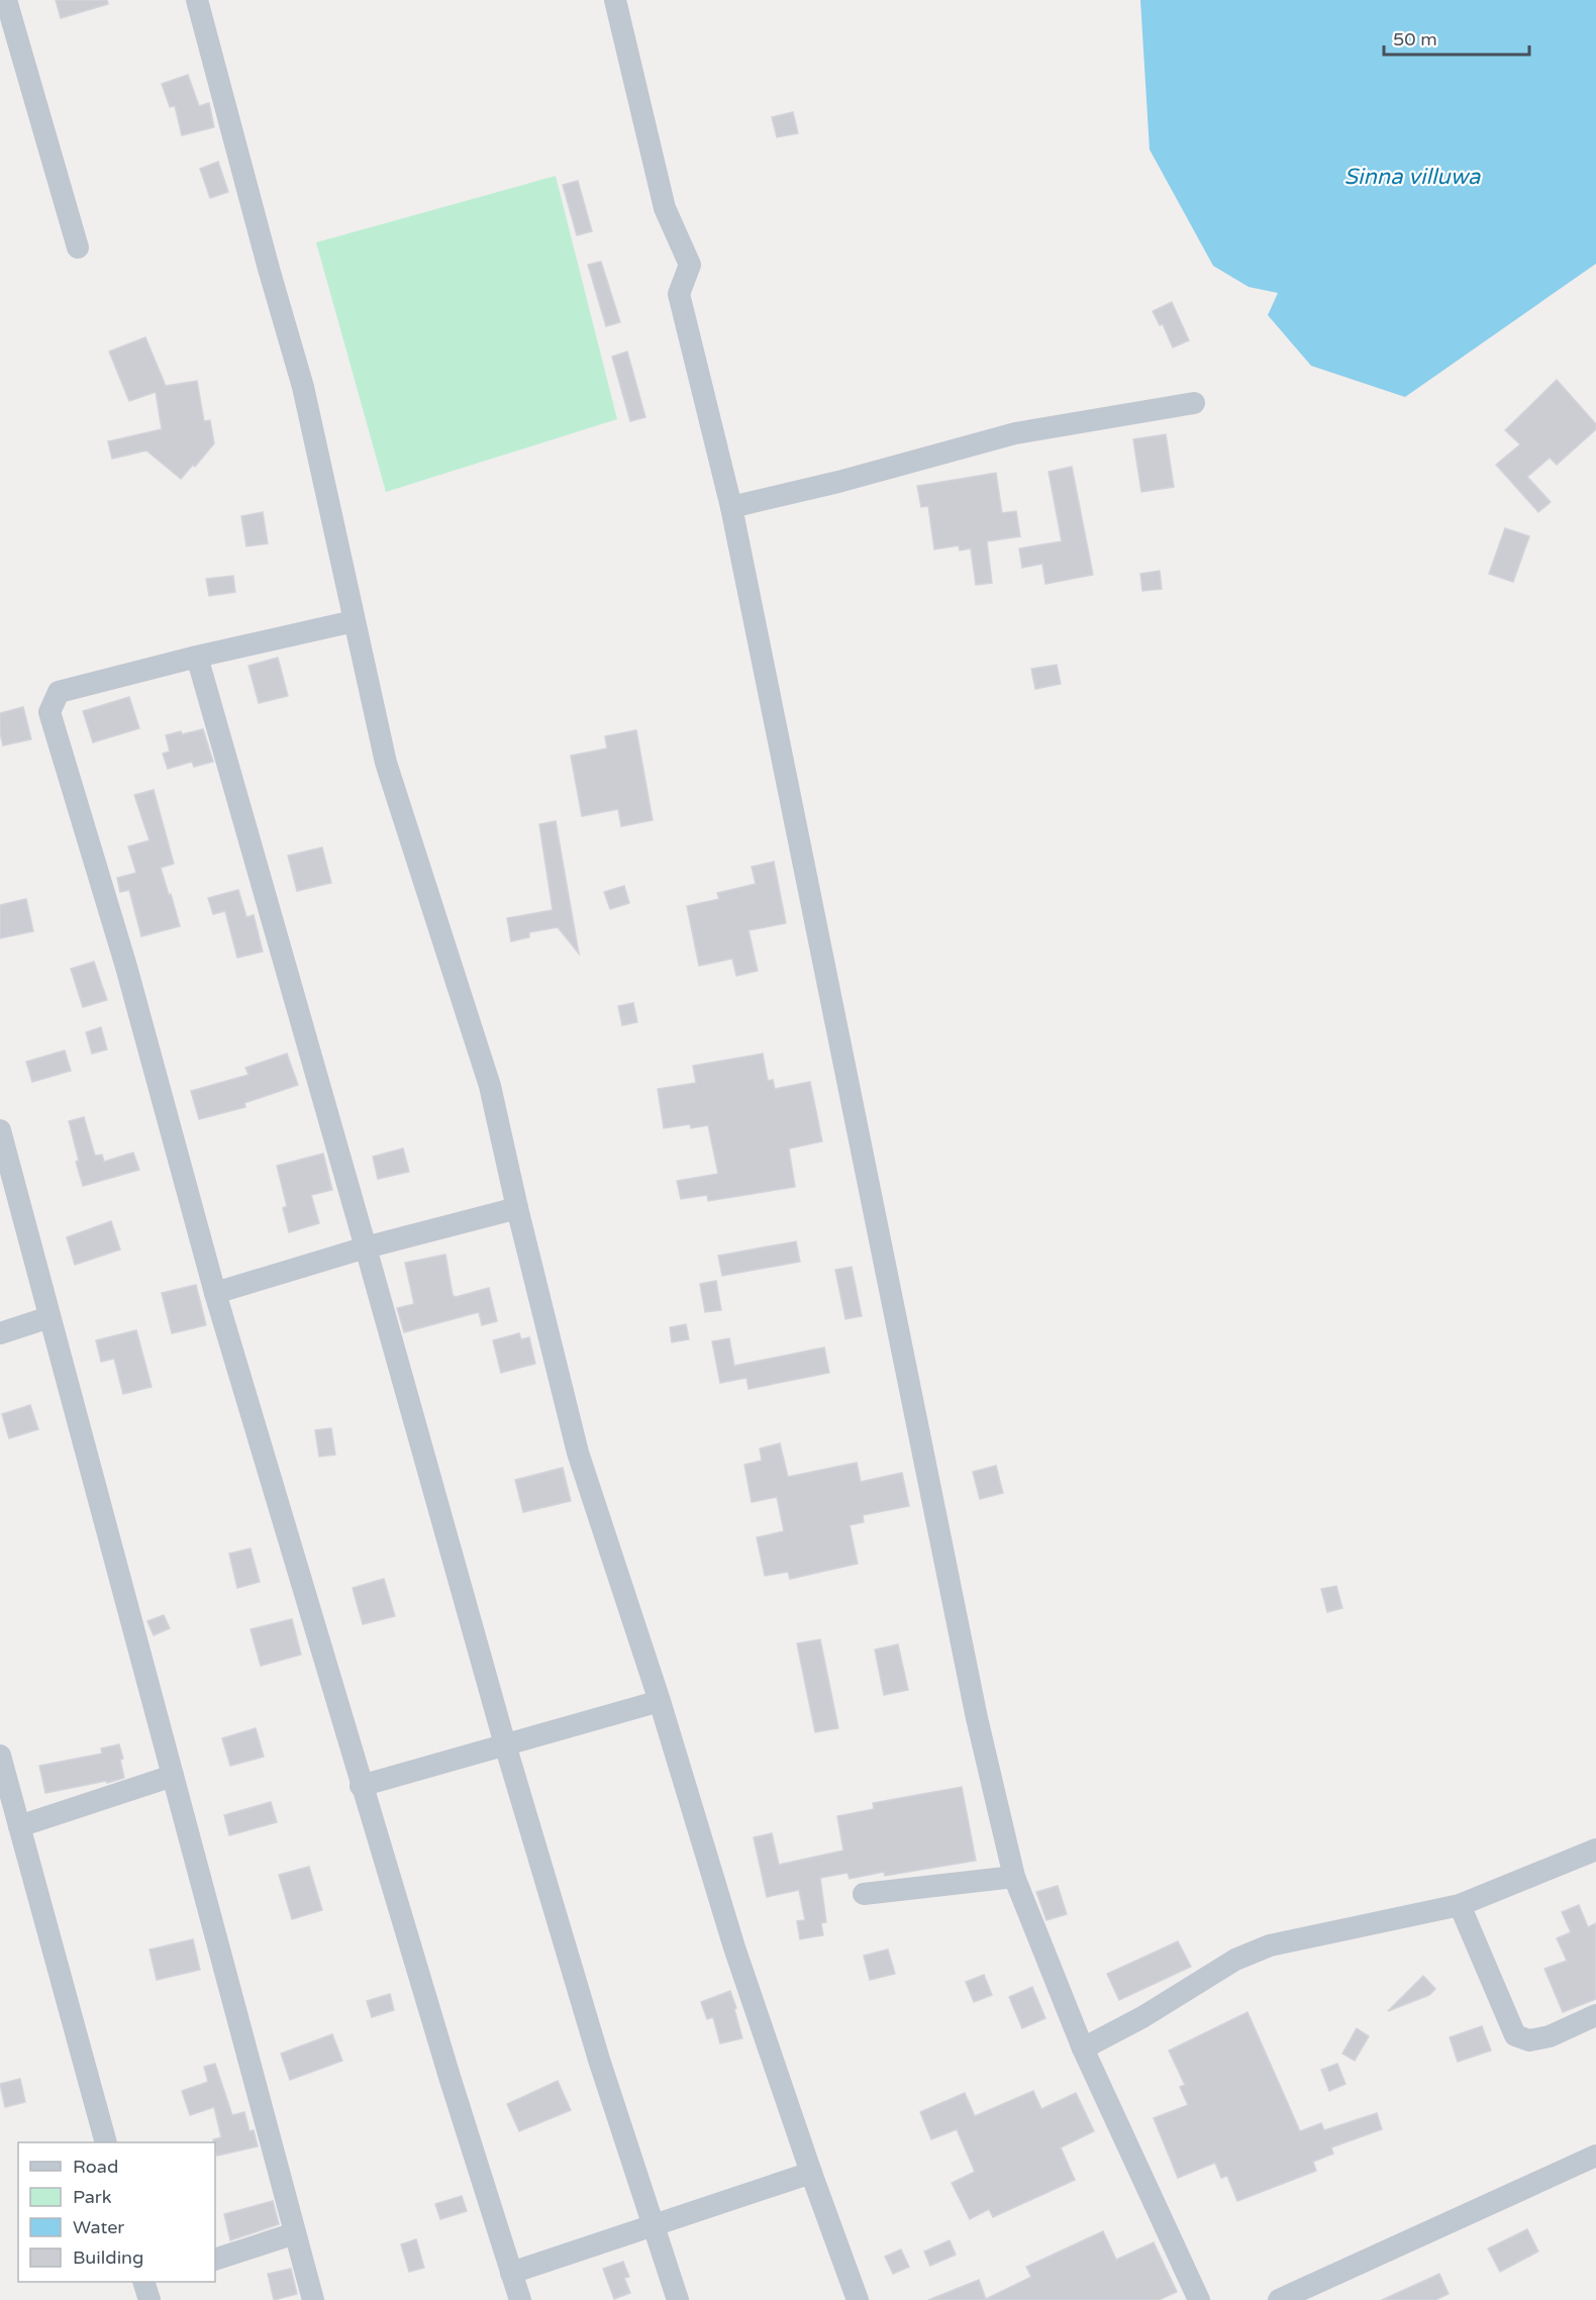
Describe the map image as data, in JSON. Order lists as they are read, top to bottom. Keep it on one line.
{"water":["Sinna villuwa"],"legend":["Road","Park","Water","Building"],"scale_bar":"50 m"}
